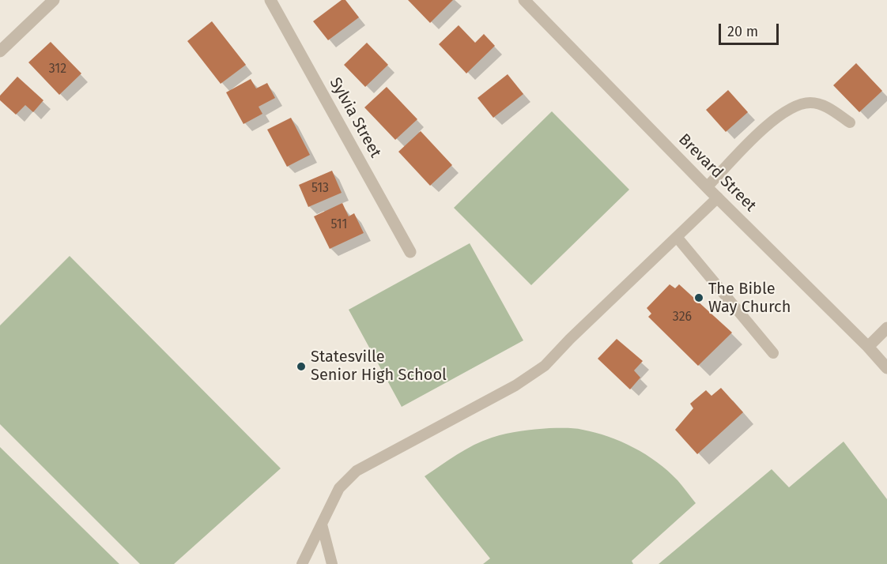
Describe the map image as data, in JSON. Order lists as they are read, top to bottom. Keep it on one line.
{"streets":{"street":["Sylvia Street","Brevard Street"]},"places":["The Bible Way Church","Statesville Senior High School"],"house_numbers":["312","513","511","326"],"scale_bar":"20 m"}
